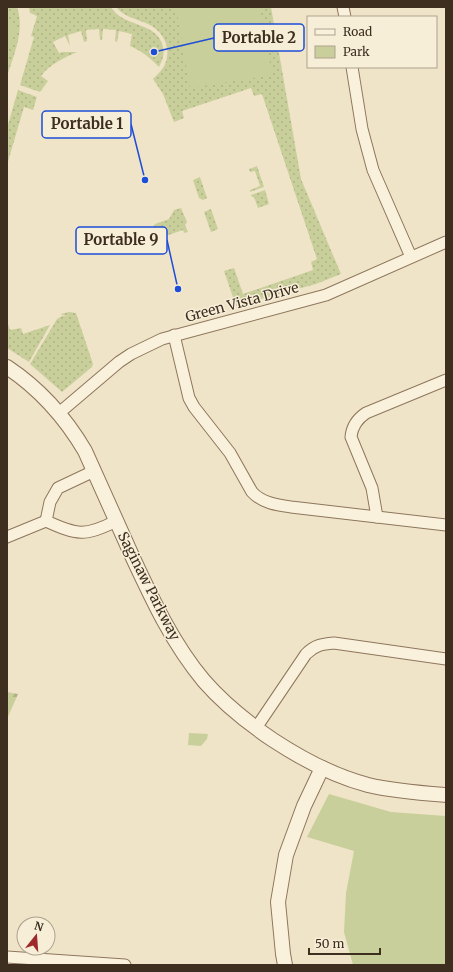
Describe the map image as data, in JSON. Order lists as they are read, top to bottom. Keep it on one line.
{"streets":{"street":["Green Vista Drive","Saginaw Parkway"]},"crossings":[["Green Vista Drive","Saginaw Parkway"]],"places":["Portable 2","Portable 1","Portable 9"],"legend":["Road","Park"],"scale_bar":"50 m","north":"top"}
